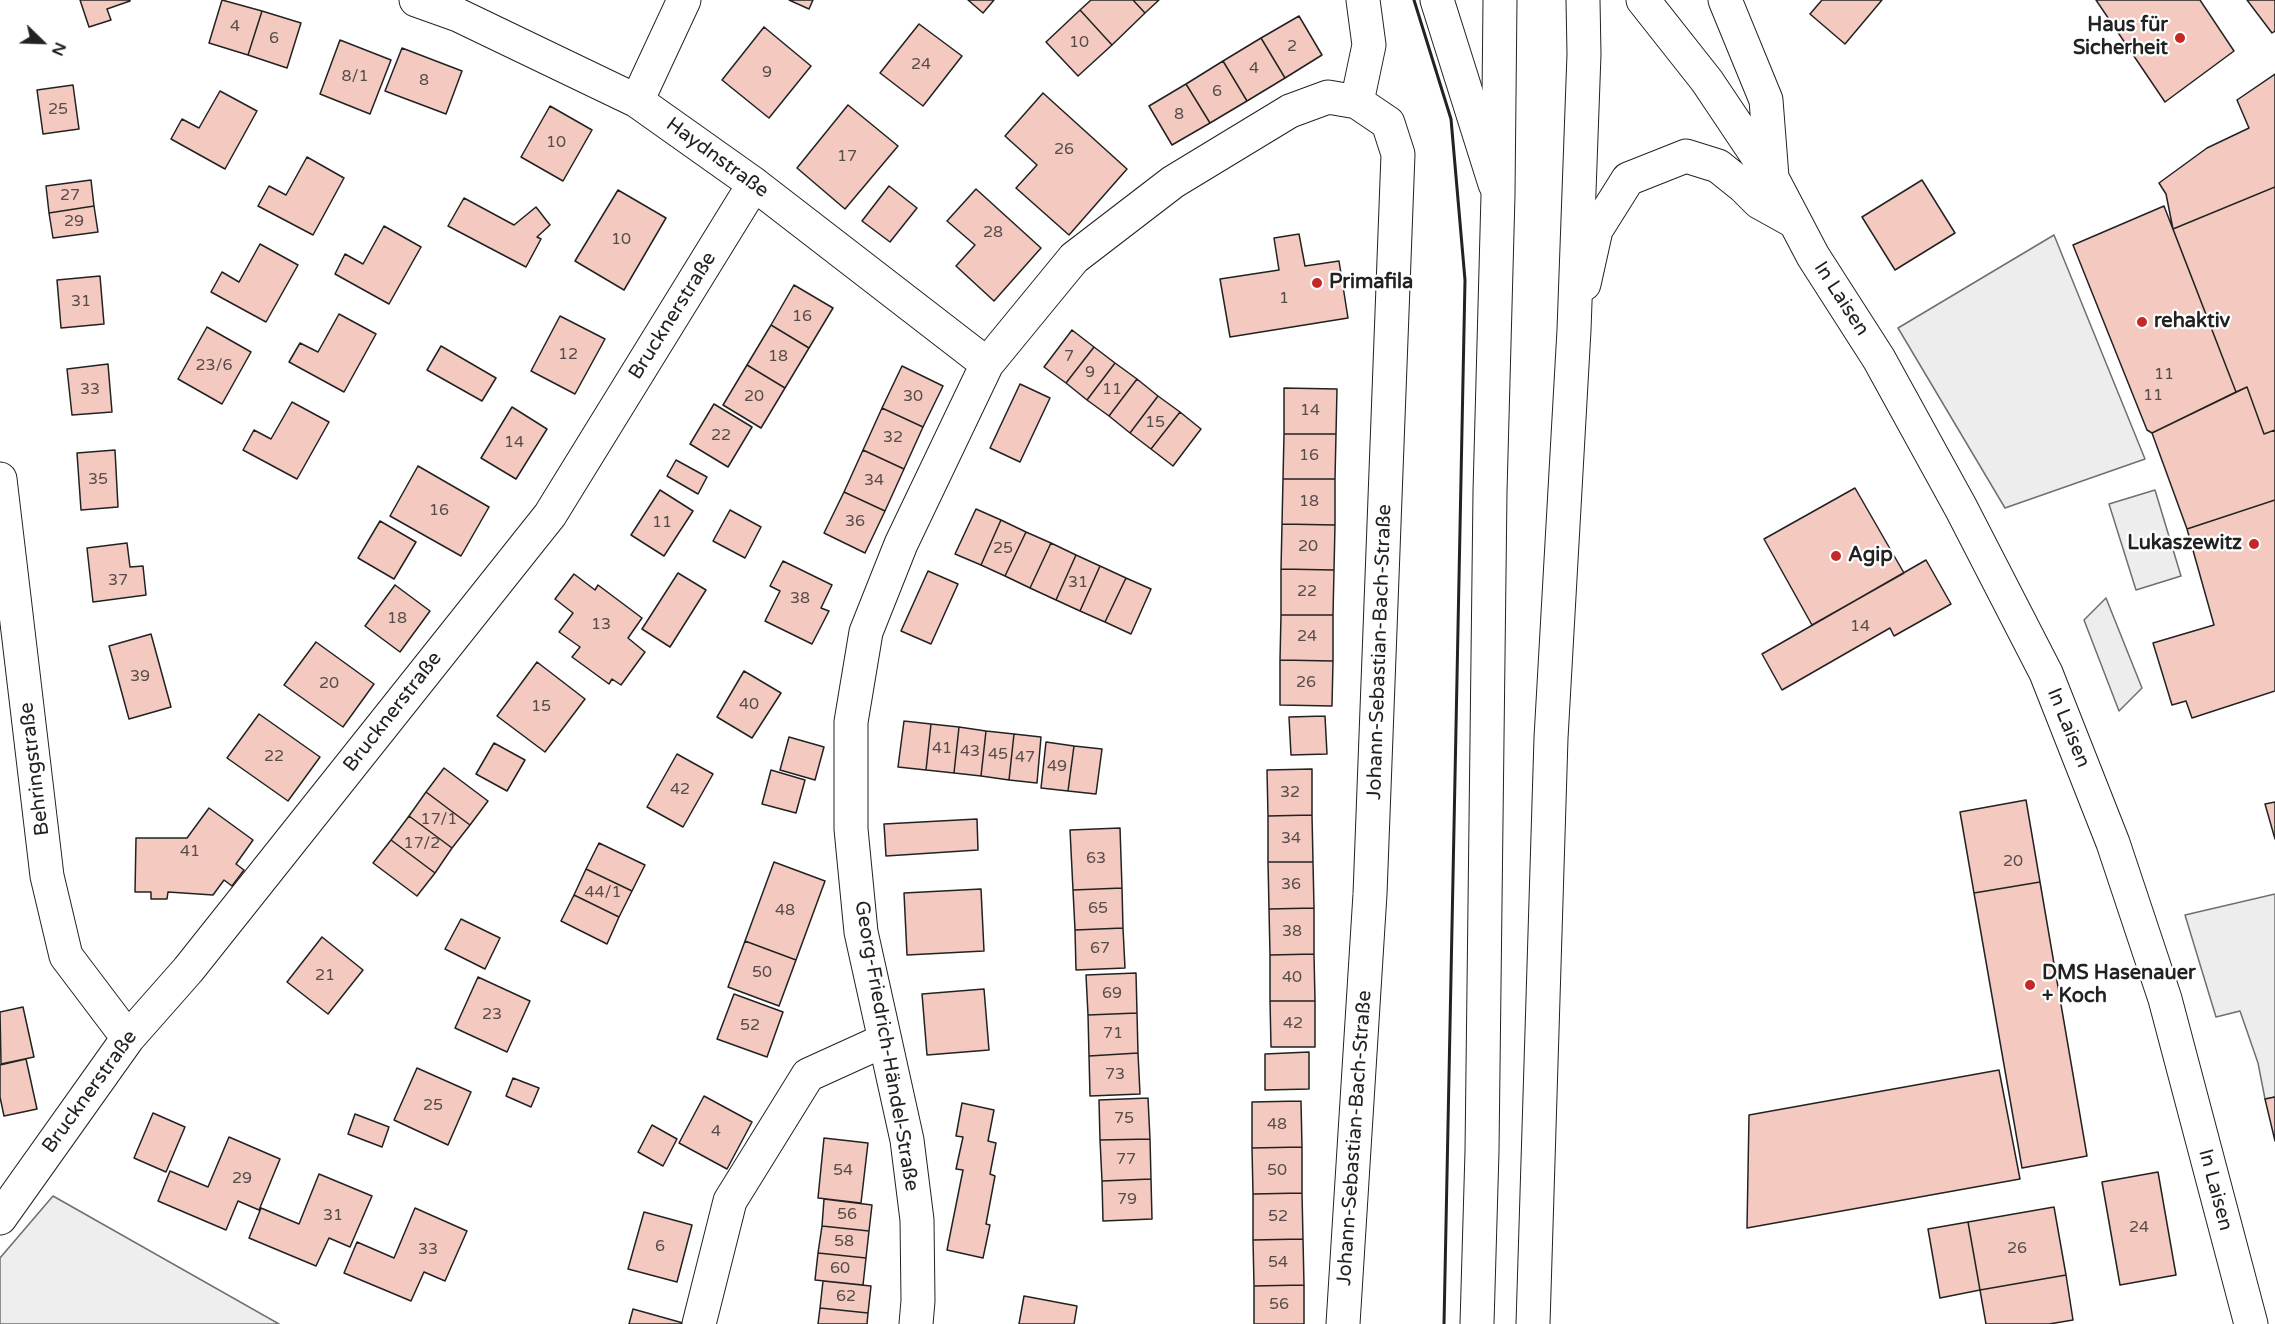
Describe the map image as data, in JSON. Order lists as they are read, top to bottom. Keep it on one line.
{"streets":{"street":["Haydnstraße","In Laisen","Brucknerstraße","Johann-Sebastian-Bach-Straße","Behringstraße","Georg-Friedrich-Händel-Straße"]},"crossings":[["Haydnstraße","Brucknerstraße"],["Haydnstraße","Georg-Friedrich-Händel-Straße"],["Brucknerstraße","Behringstraße"],["Johann-Sebastian-Bach-Straße","Georg-Friedrich-Händel-Straße"]],"places":["Haus für Sicherheit","Primafila","rehaktiv","Lukaszewitz","Agip","DMS Hasenauer + Koch"],"house_numbers":["4","6","10","2","24","4","9","8/1","8","6","25","8","10","26","17","27","29","28","10","1","31","16","12","18","7","23/6","9","11","33","11","11","20","30","14","15","22","32","14","16","35","34","18","16","36","11","20","25","37","31","22","38","18","13","14","24","39","26","20","40","15","41","43","45","22","47","49","42","32","17/1","34","17/2","41","63","20","36","44/1","65","48","38","67","50","21","40","69","23","42","52","71","73","25","75","48","4","77","54","50","29","79","56","31","52","24","58","6","26","33","54","60","62","56"],"north":"bottom right"}
